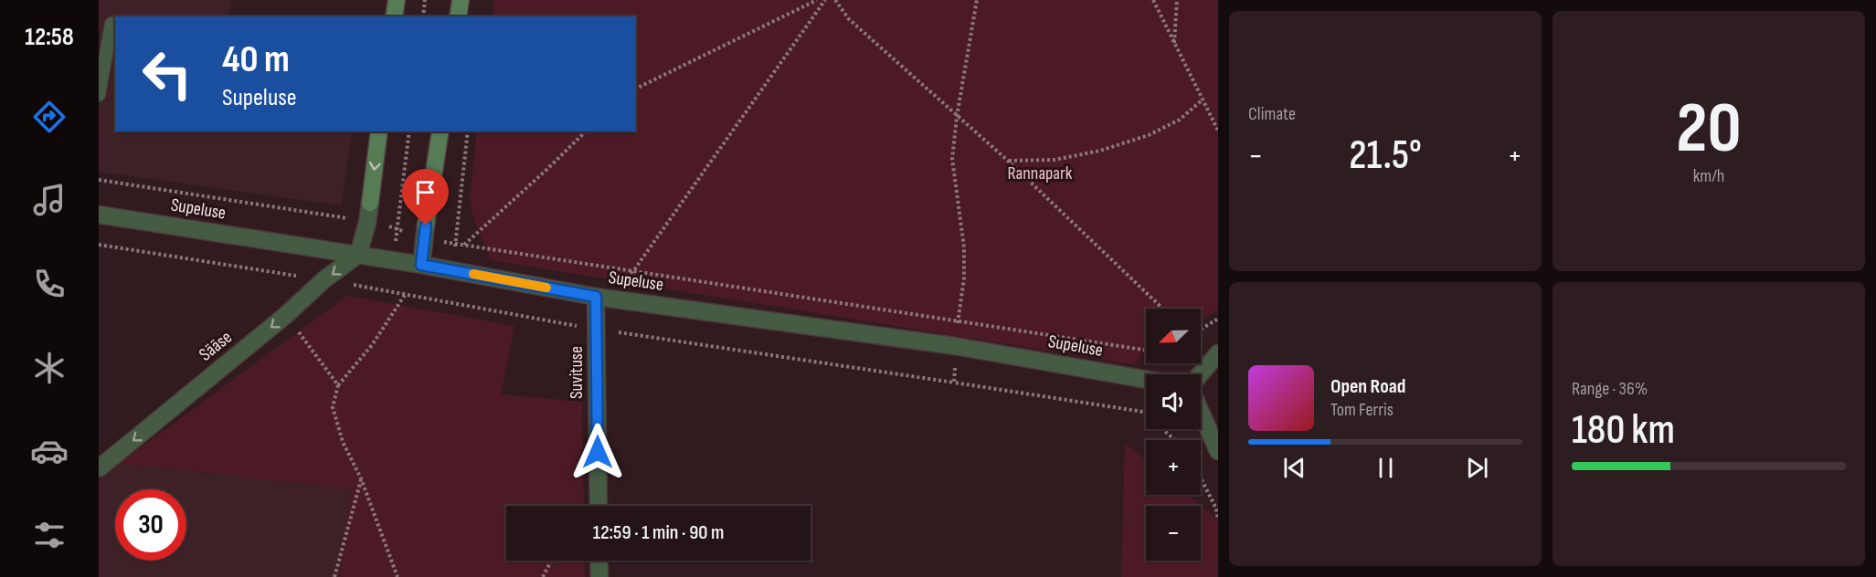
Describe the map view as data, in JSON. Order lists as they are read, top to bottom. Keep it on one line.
{"streets":{"street":["Supeluse","Sääse","Suvituse"]},"crossings":[["Supeluse","Sääse"],["Supeluse","Suvituse"]],"one_way":["Sääse"],"parks":["Rannapark"],"north":"bottom left","page":{"tabs":"12:58","tile":["Climate",["20","km/h"],["Range · 36%","180 km"]],"turn":["40 m","Supeluse"],"heat":["−","21.5°","+"],"map_buttons":["+","−"],"song":["Open Road","Tom Ferris"],"limit":"30","trip":"12:59 · 1 min · 90 m"}}
